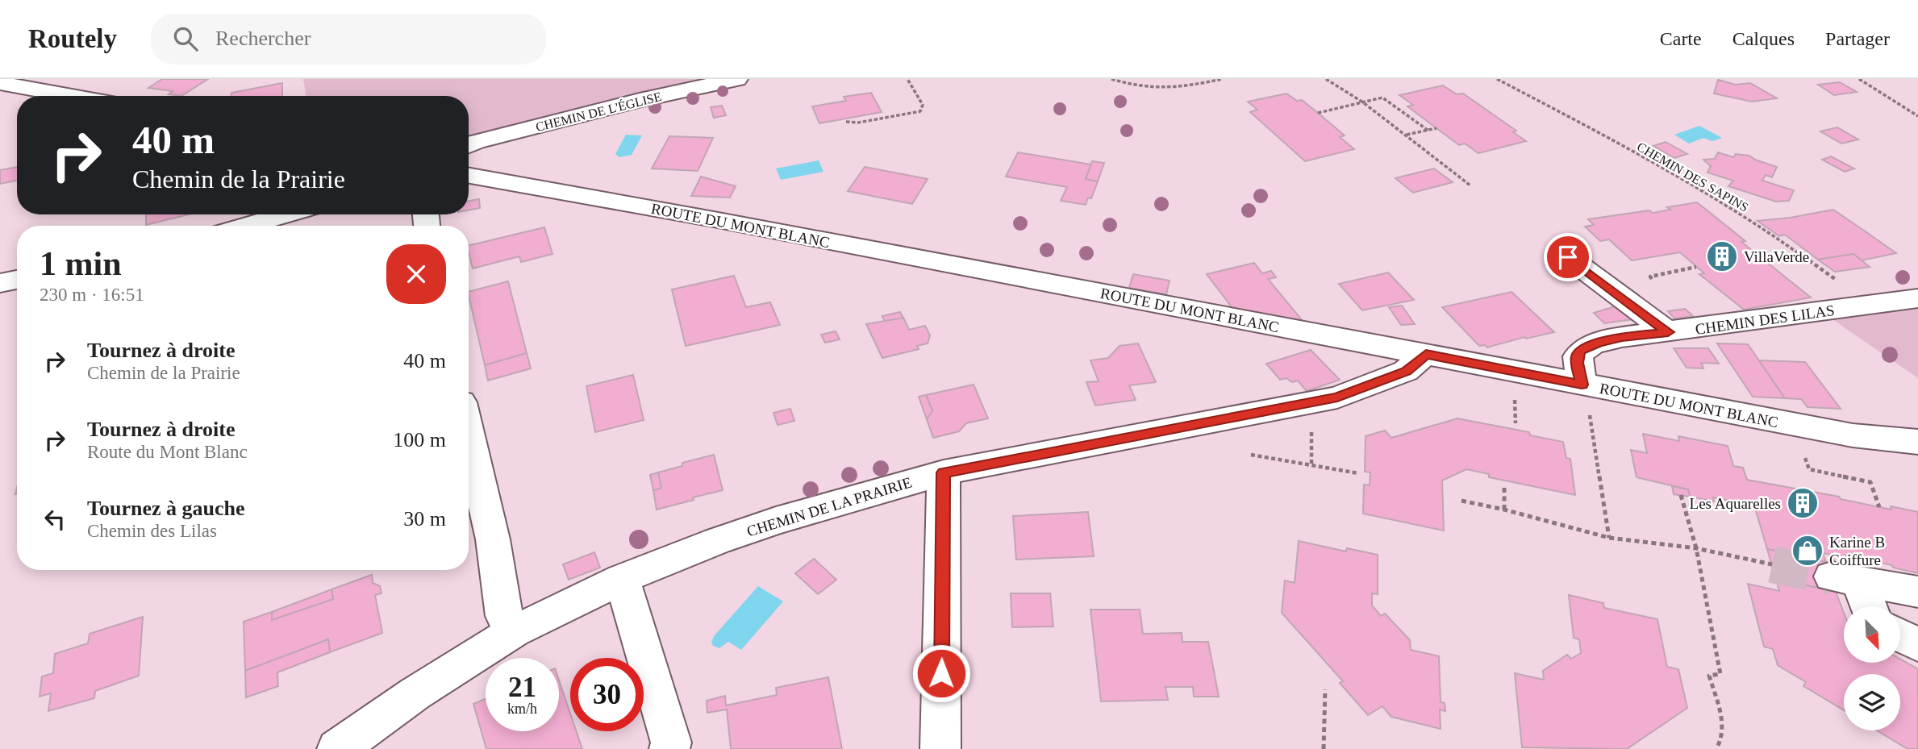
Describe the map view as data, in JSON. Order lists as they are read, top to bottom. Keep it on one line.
{"streets":{"street":["CHEMIN DE L'ÉGLISE","ROUTE DU MONT BLANC","CHEMIN DES LILAS","CHEMIN DE LA PRAIRIE"],"path":["CHEMIN DES SAPINS"]},"crossings":[["CHEMIN DES SAPINS","CHEMIN DES LILAS"],["ROUTE DU MONT BLANC","CHEMIN DES LILAS"],["ROUTE DU MONT BLANC","CHEMIN DE LA PRAIRIE"]],"places":{"building":["VillaVerde","Les Aquarelles"],"shop":["Karine B Coiffure"]},"north":"bottom right","page":{"header":"Routely","search":"Rechercher","nav":["Carte","Calques","Partager"],"turn":["40 m","Chemin de la Prairie"],"heading":["1 min","230 m · 16:51"],"list":[{"name":"Tournez à droite","note":"Chemin de la Prairie","value":"40 m"},{"name":"Tournez à droite","note":"Route du Mont Blanc","value":"100 m"},{"name":"Tournez à gauche","note":"Chemin des Lilas","value":"30 m"}],"speed":"21 km/h","limit":"30"}}
